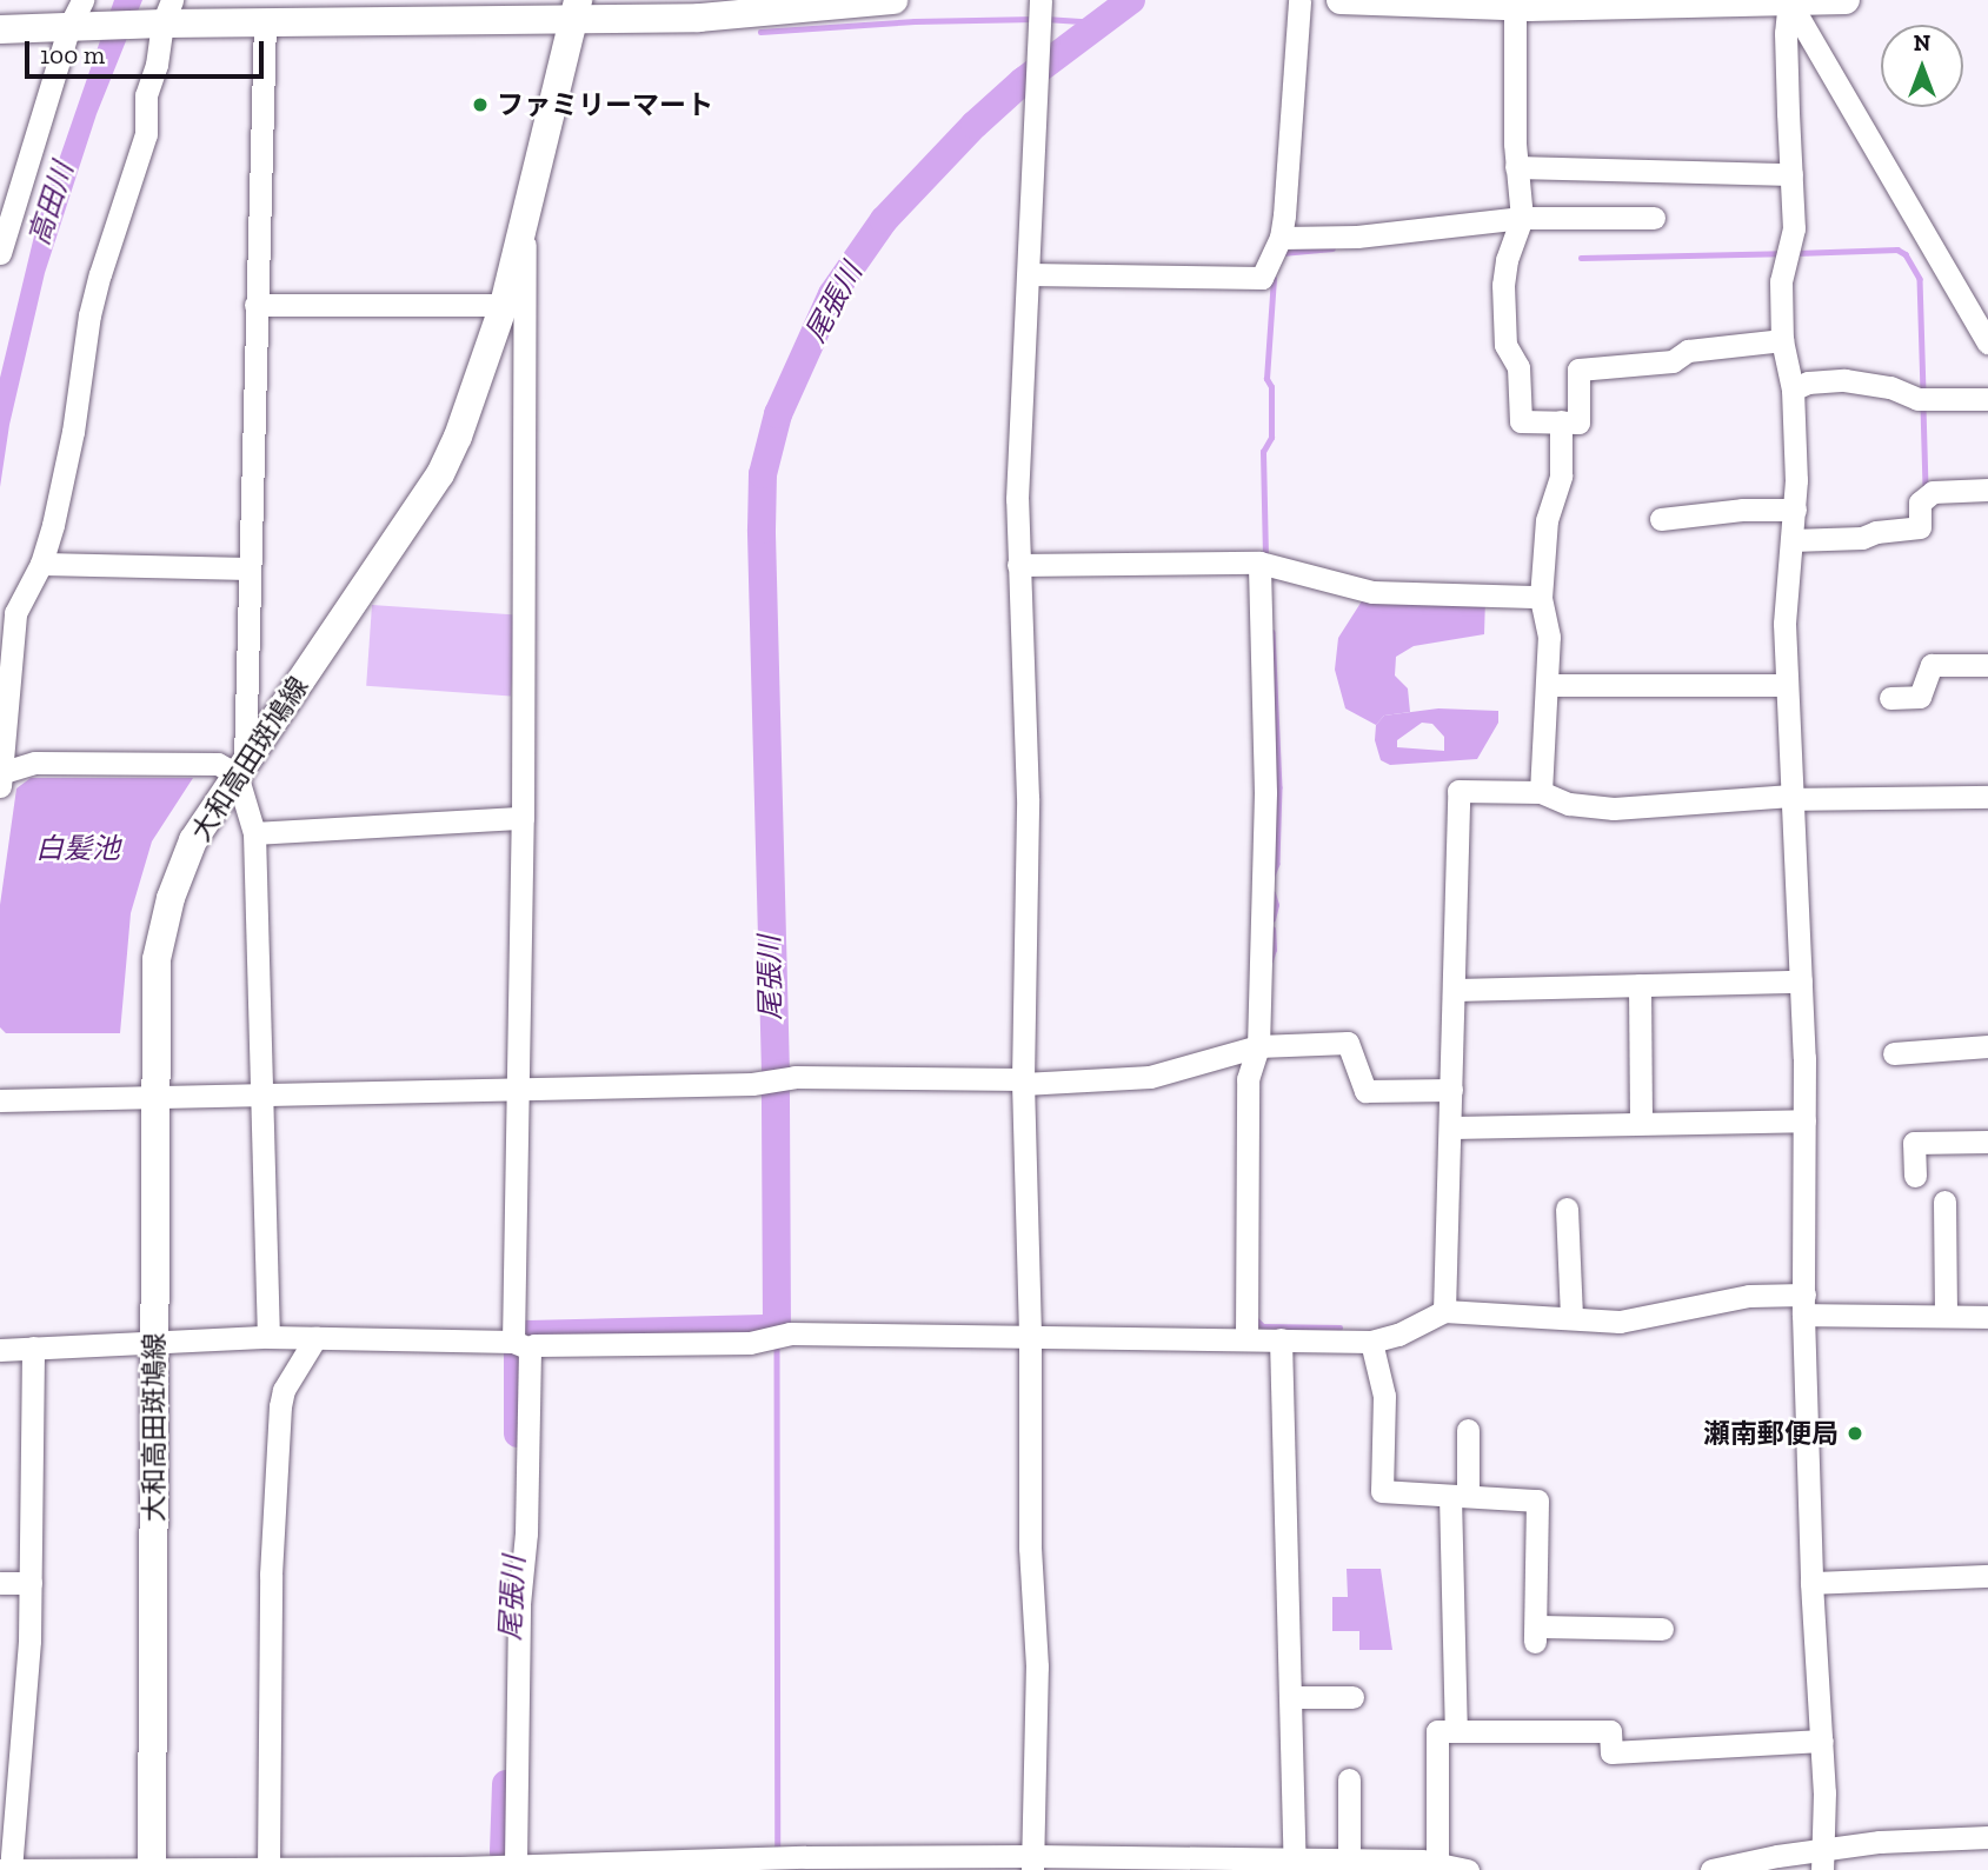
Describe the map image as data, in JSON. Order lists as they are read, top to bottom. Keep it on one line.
{"streets":{"main road":["大和高田斑鳩線"]},"water":["高田川","尾張川","白髪池"],"places":["ファミリーマート","瀬南郵便局"],"scale_bar":"100 m","north":"top"}
